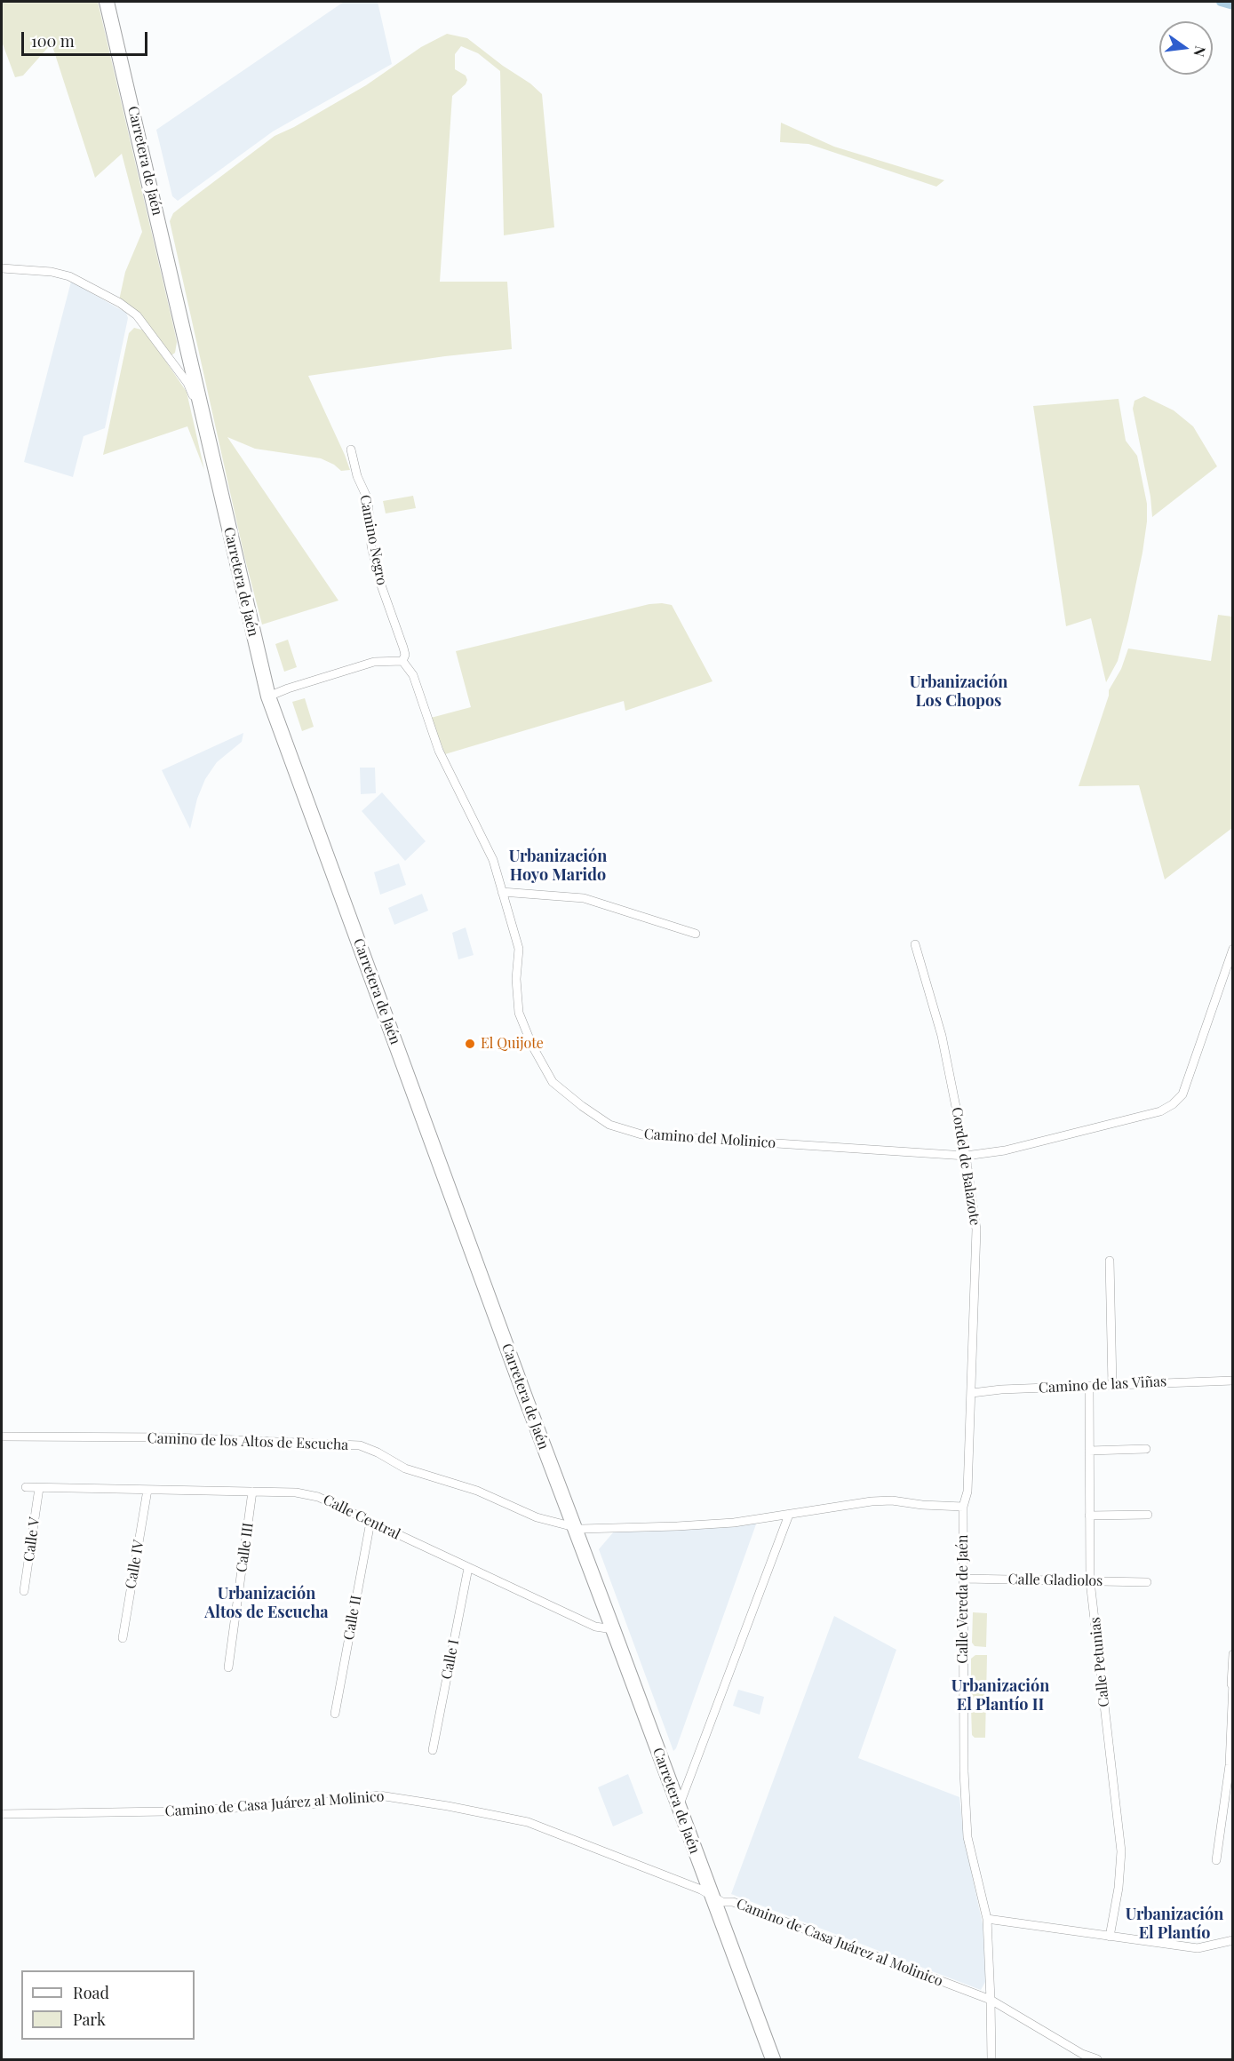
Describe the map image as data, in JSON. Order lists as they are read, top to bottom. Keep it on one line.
{"streets":{"highway":["Carretera de Jaén"],"street":["Camino Negro","Camino del Molinico","Cordel de Balazote","Camino de las Viñas","Camino de los Altos de Escucha","Calle Central","Calle V","Calle III","Calle IV","Calle Gladiolos","Calle Vereda de Jaén","Calle II","Calle I","Calle Petunias","Camino de Casa Juárez al Molinico"]},"crossings":[["Carretera de Jaén","Camino de los Altos de Escucha"],["Carretera de Jaén","Calle Central"],["Carretera de Jaén","Camino de Casa Juárez al Molinico"],["Camino Negro","Camino del Molinico"],["Camino del Molinico","Cordel de Balazote"],["Cordel de Balazote","Camino de las Viñas"],["Cordel de Balazote","Calle Vereda de Jaén"],["Camino de las Viñas","Calle Vereda de Jaén"],["Camino de las Viñas","Calle Petunias"],["Camino de los Altos de Escucha","Calle Vereda de Jaén"],["Calle Central","Calle V"],["Calle Central","Calle III"],["Calle Central","Calle IV"],["Calle Central","Calle II"],["Calle Central","Calle I"],["Calle Gladiolos","Calle Vereda de Jaén"],["Calle Gladiolos","Calle Petunias"],["Calle Vereda de Jaén","Camino de Casa Juárez al Molinico"]],"districts":["Urbanización Los Chopos","Urbanización Hoyo Marido","Urbanización Altos de Escucha","Urbanización El Plantío II","Urbanización El Plantío"],"places":["El Quijote"],"legend":["Road","Park"],"scale_bar":"100 m","north":"right"}
